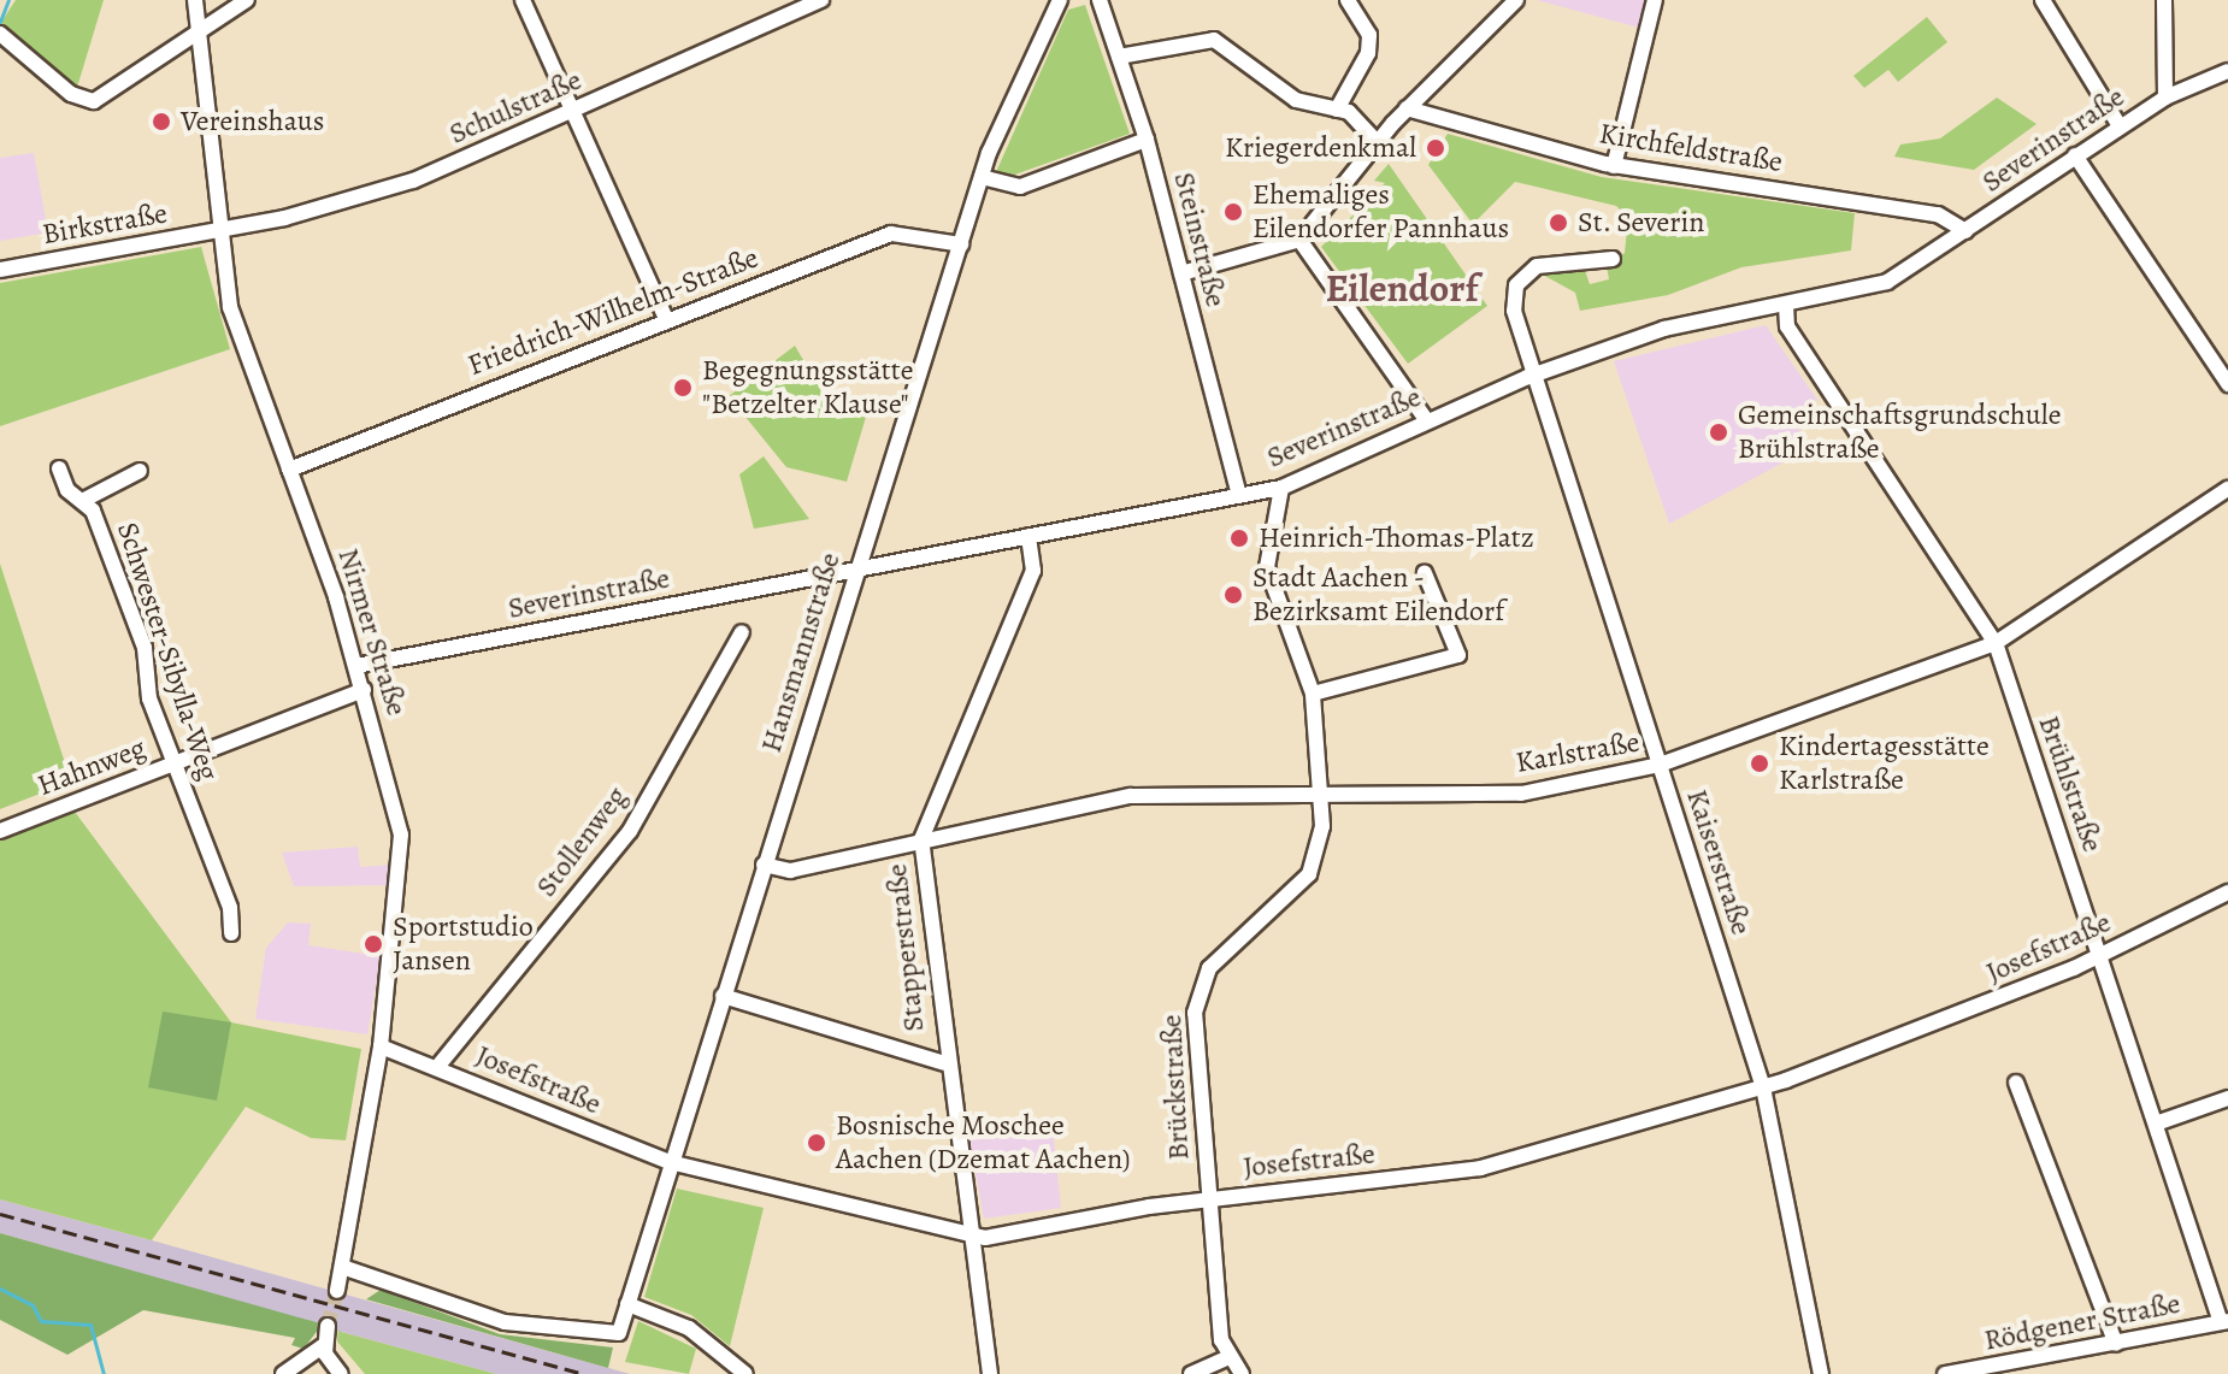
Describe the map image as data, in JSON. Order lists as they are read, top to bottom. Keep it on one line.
{"streets":{"street":["Schulstraße","Severinstraße","Kirchfeldstraße","Birkstraße","Steinstraße","Friedrich-Wilhelm-Straße","Nirmer Straße","Schwester-Sibylla-Weg","Hansmannstraße","Karlstraße","Hahnweg","Brühlstraße","Stollenweg","Kaiserstraße","Stapperstraße","Josefstraße","Brückstraße","Rödgener Straße"]},"crossings":[["Schulstraße","Birkstraße"],["Schulstraße","Nirmer Straße"],["Severinstraße","Kirchfeldstraße"],["Severinstraße","Steinstraße"],["Severinstraße","Nirmer Straße"],["Severinstraße","Hansmannstraße"],["Severinstraße","Brühlstraße"],["Severinstraße","Kaiserstraße"],["Severinstraße","Stapperstraße"],["Severinstraße","Brückstraße"],["Birkstraße","Nirmer Straße"],["Friedrich-Wilhelm-Straße","Nirmer Straße"],["Friedrich-Wilhelm-Straße","Hansmannstraße"],["Nirmer Straße","Hansmannstraße"],["Nirmer Straße","Hahnweg"],["Nirmer Straße","Josefstraße"],["Schwester-Sibylla-Weg","Hahnweg"],["Hansmannstraße","Karlstraße"],["Hansmannstraße","Josefstraße"],["Karlstraße","Brühlstraße"],["Karlstraße","Kaiserstraße"],["Karlstraße","Stapperstraße"],["Karlstraße","Brückstraße"],["Brühlstraße","Josefstraße"],["Brühlstraße","Rödgener Straße"],["Stollenweg","Josefstraße"],["Kaiserstraße","Josefstraße"],["Stapperstraße","Josefstraße"],["Josefstraße","Brückstraße"]],"districts":["Eilendorf"],"places":["Vereinshaus","Kriegerdenkmal","Ehemaliges Eilendorfer Pannhaus","St. Severin","Begegnungsstätte \"Betzelter Klause\"","Gemeinschaftsgrundschule Brühlstraße","Heinrich-Thomas-Platz","Stadt Aachen - Bezirksamt Eilendorf","Kindertagesstätte Karlstraße","Sportstudio Jansen","Bosnische Moschee Aachen (Dzemat Aachen)"]}
